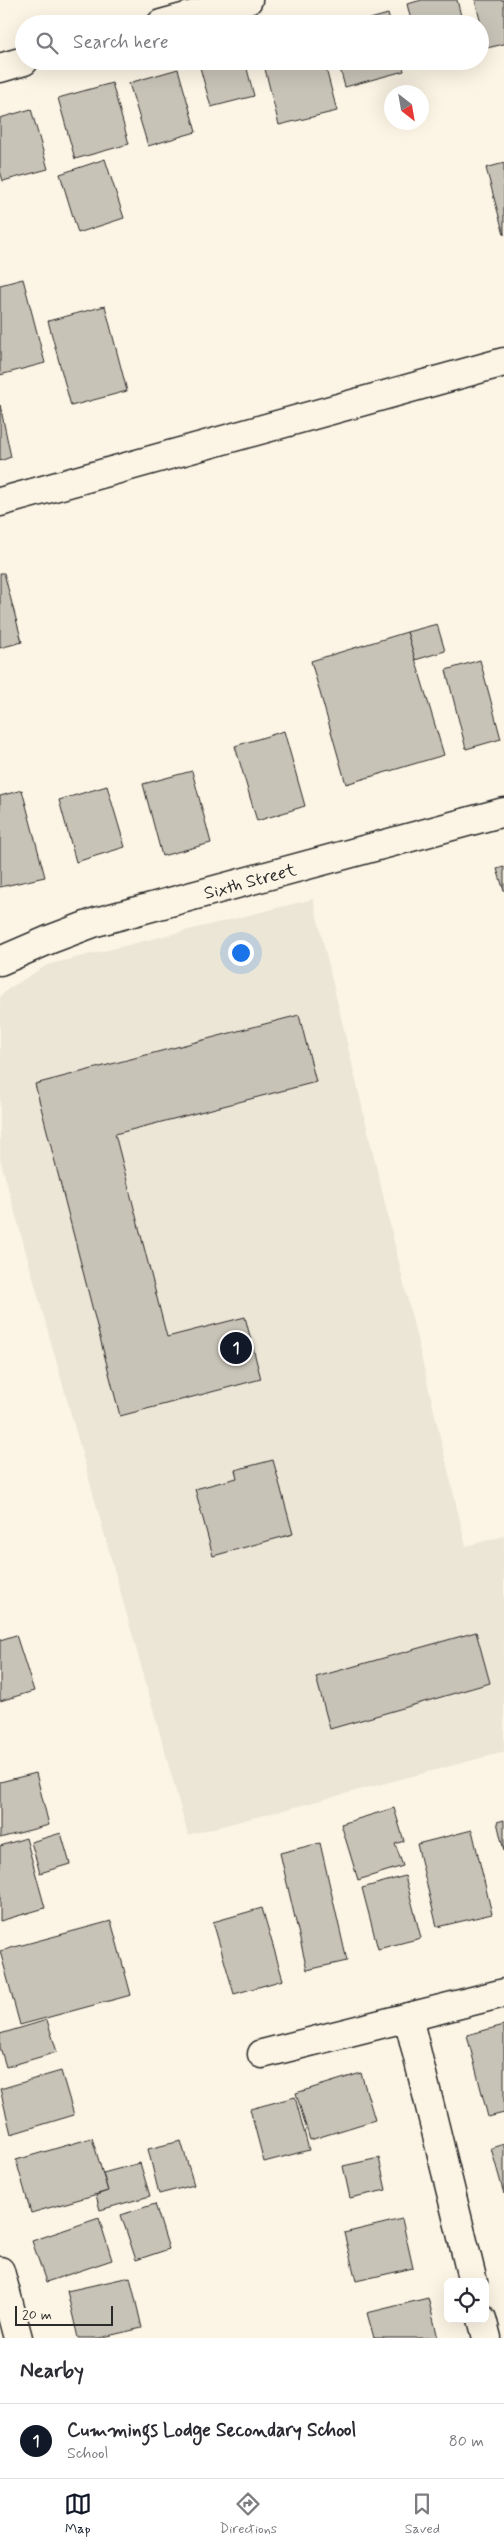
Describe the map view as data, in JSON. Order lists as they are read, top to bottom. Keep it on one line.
{"streets":{"street":["Sixth Street"]},"scale_bar":"20 m","north":"bottom right","page":{"search":"Search here","pins":"1","scale":"20 m","heading":"Nearby","list":[{"mark":"1","name":"Cummings Lodge Secondary School","note":"School","value":"80 m"}],"nav":["Map","Directions","Saved"]}}
